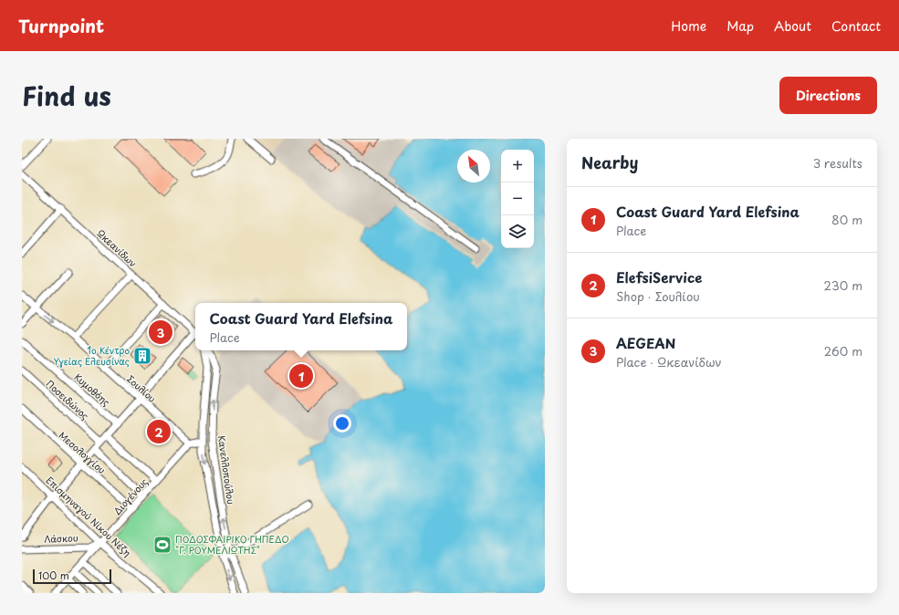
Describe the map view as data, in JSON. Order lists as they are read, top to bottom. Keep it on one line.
{"streets":{"street":["Ωκεανίδων","Σουλίου","Κυμοθόης","Ποσειδώνος","Μεσολογγίου","Κανελλοπούλου","Διογένους","Επισμηναγού Νίκου Νέζη","Λάσκου"]},"crossings":[["Σουλίου","Διογένους"],["Μεσολογγίου","Διογένους"],["Διογένους","Επισμηναγού Νίκου Νέζη"],["Διογένους","Λάσκου"],["Επισμηναγού Νίκου Νέζη","Λάσκου"]],"places":{"building":["1ο Κέντρο Υγείας Ελευσίνας"],"sports":["ΠΟΔΟΣΦΑΙΡΙΚΟ ΓΗΠΕΔΟ \"Γ. ΡΟΥΜΕΛΙΩΤΗΣ\""]},"scale_bar":"100 m","north":"top left","page":{"header":"Turnpoint","nav":["Home","Map","About","Contact"],"title":"Find us","buttons":"Directions","heading":["Nearby","3 results"],"map_buttons":["+","−"],"list":[{"mark":"1","name":"Coast Guard Yard Elefsina","note":"Place","value":"80 m"},{"mark":"2","name":"ElefsiService","note":"Shop · Σουλίου","value":"230 m"},{"mark":"3","name":"AEGEAN","note":"Place · Ωκεανίδων","value":"260 m"}],"popup":["Coast Guard Yard Elefsina","Place"],"pins":["3","1","2"],"scale":"100 m"}}
